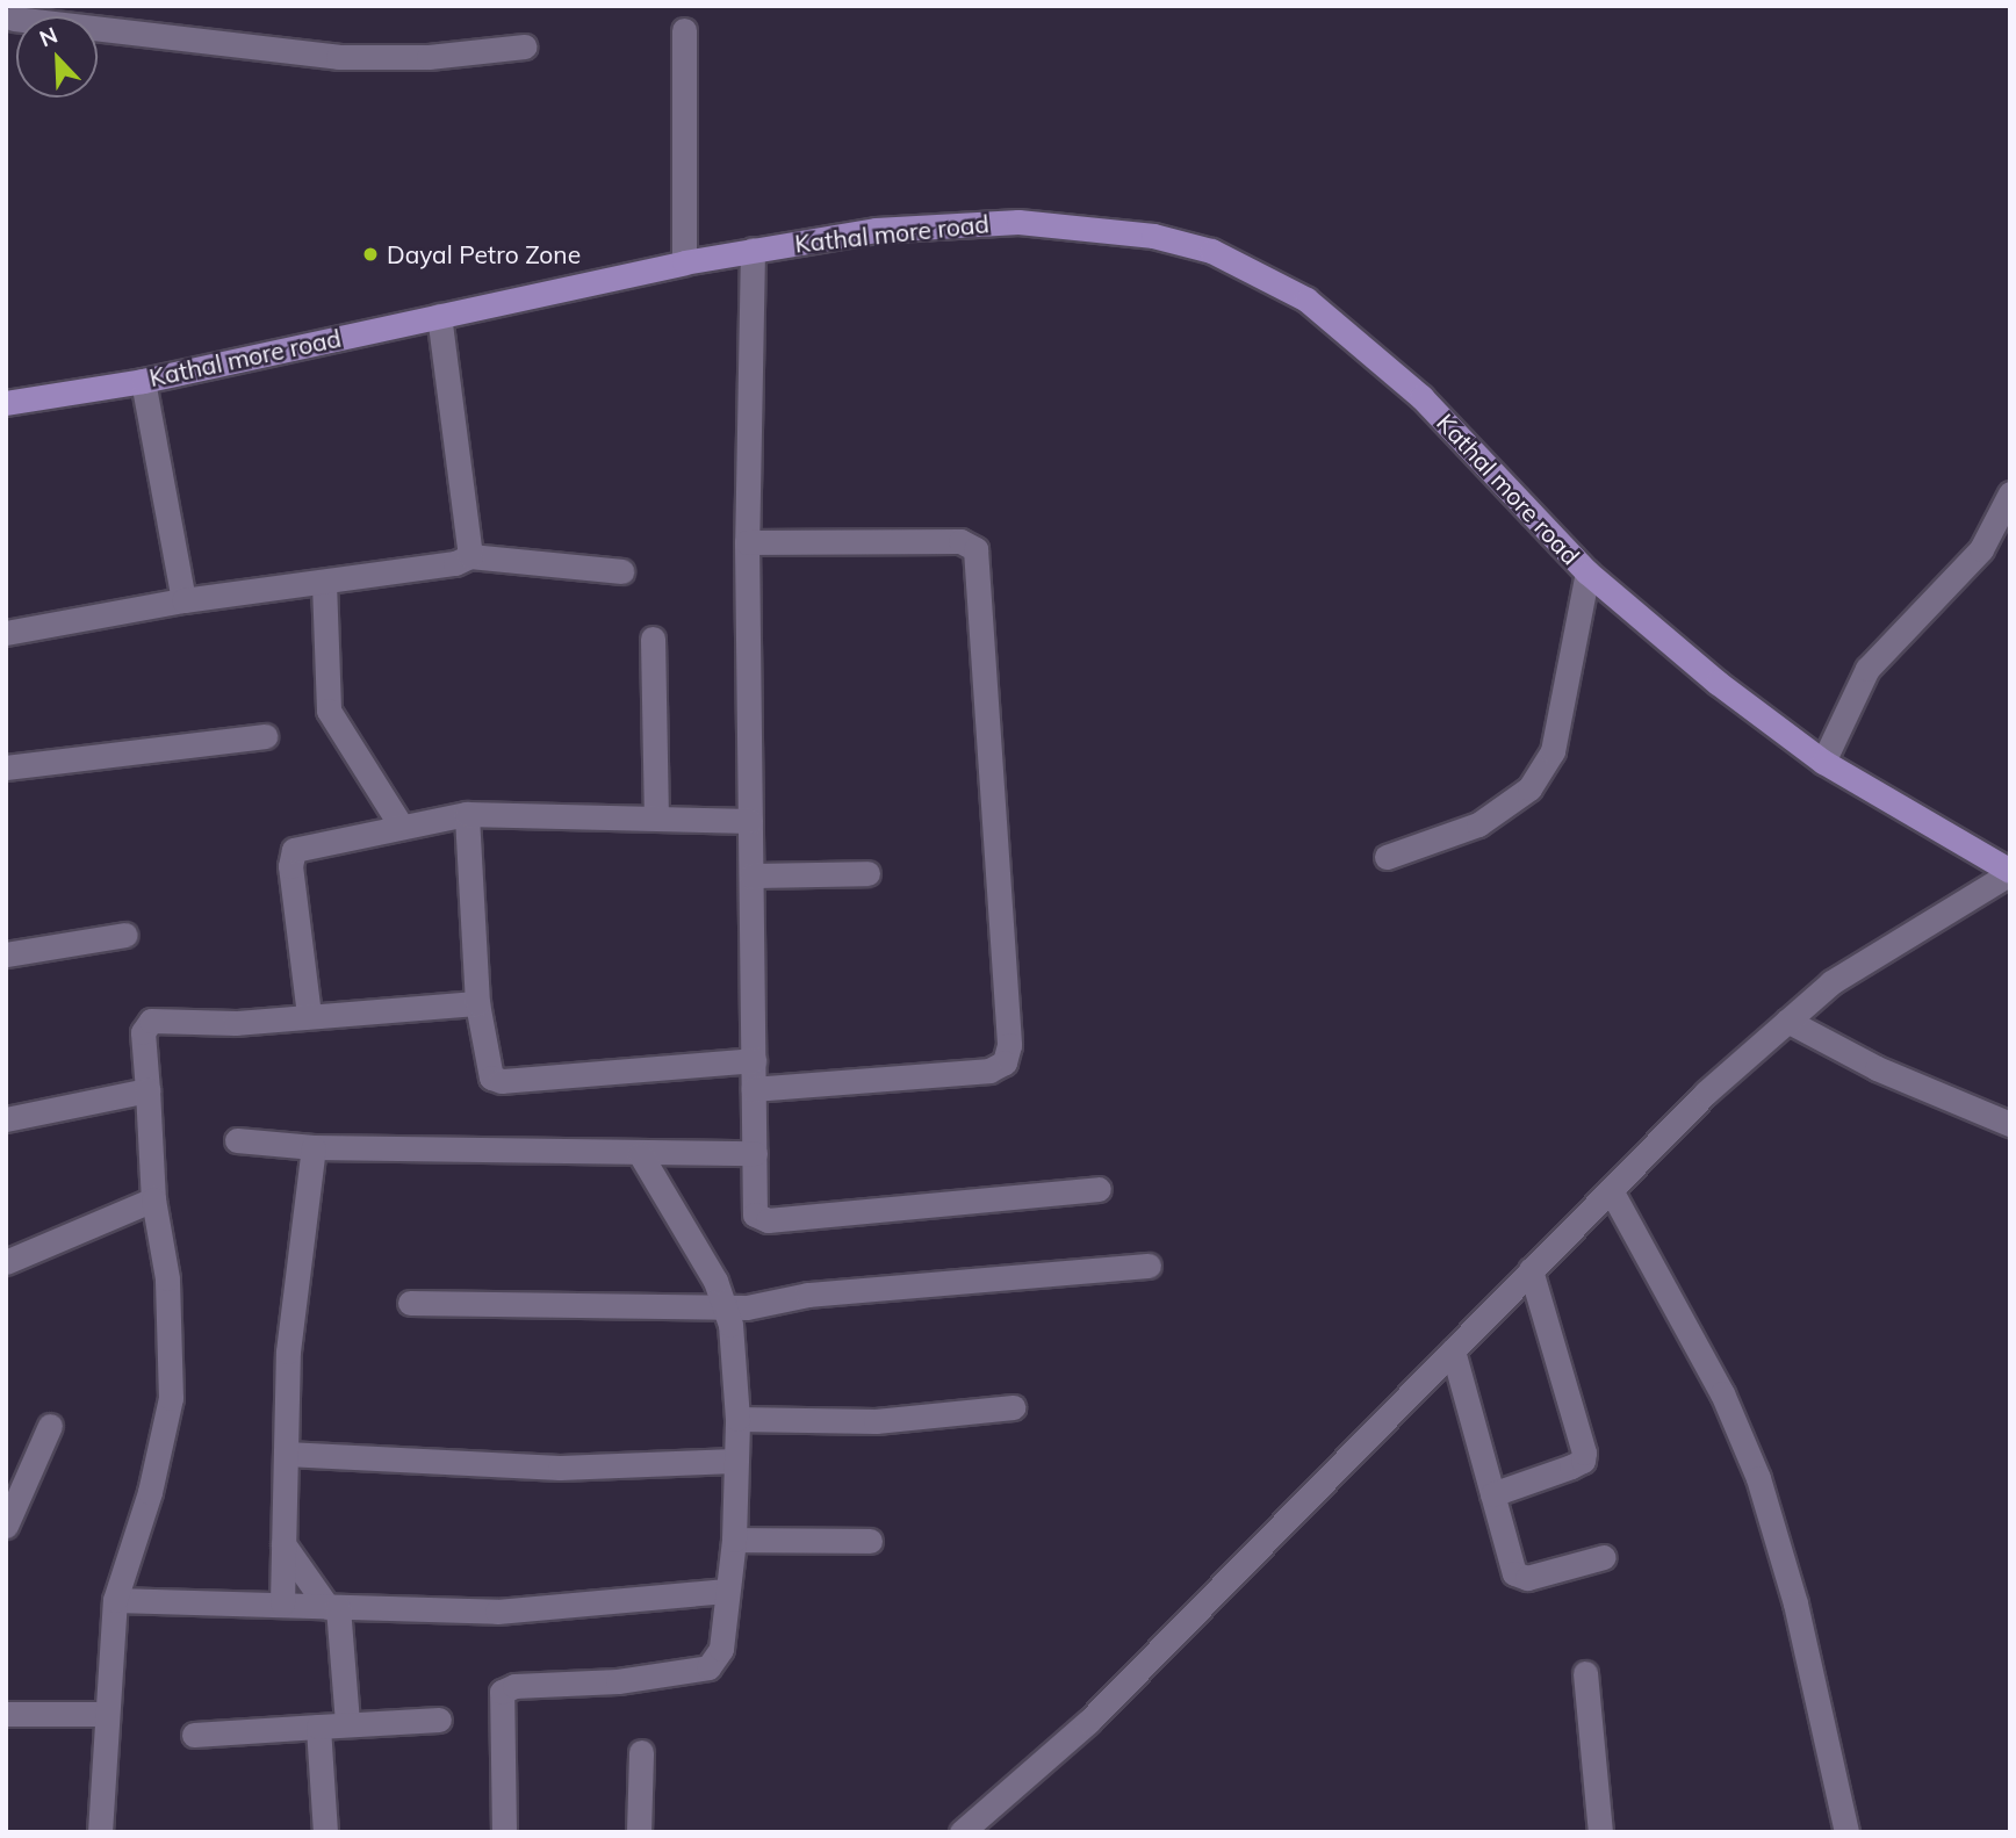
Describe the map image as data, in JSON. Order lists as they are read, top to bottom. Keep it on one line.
{"streets":{"main road":["Kathal more road"]},"places":["Dayal Petro Zone"],"north":"top left"}
